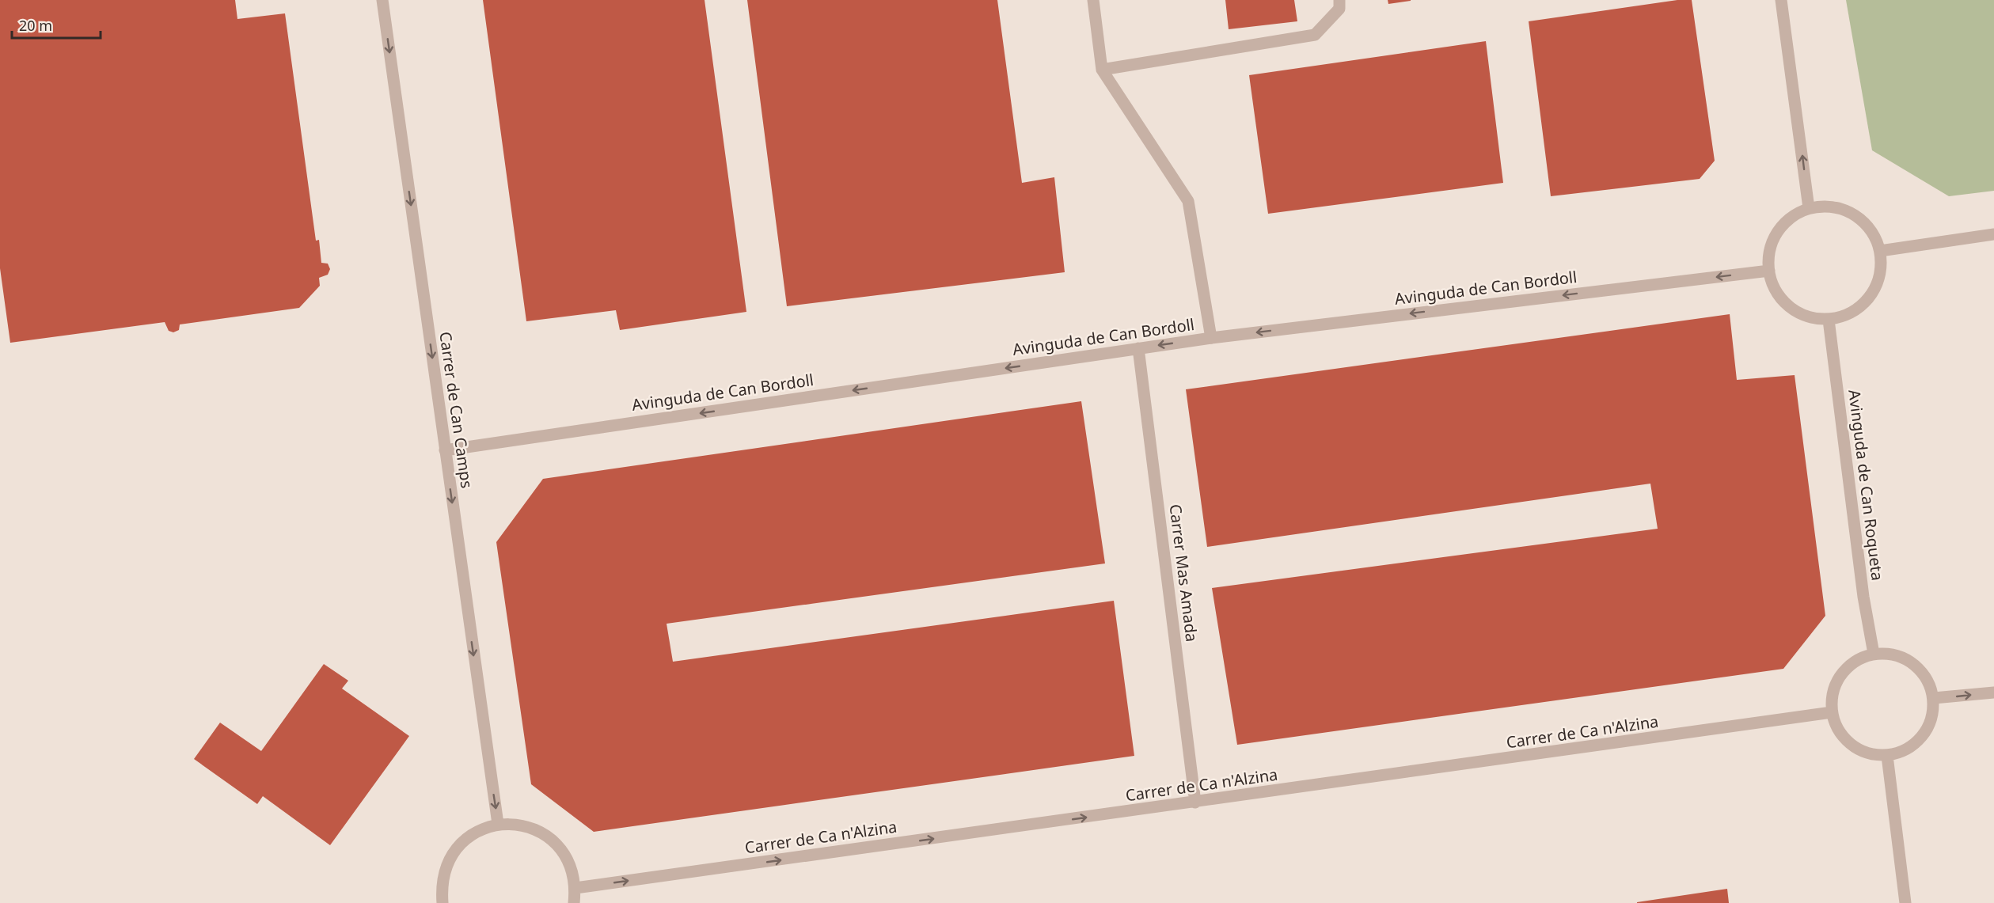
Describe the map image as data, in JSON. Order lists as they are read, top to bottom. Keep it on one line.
{"streets":{"street":["Avinguda de Can Bordoll","Carrer de Can Camps","Avinguda de Can Roqueta","Carrer Mas Amada","Carrer de Ca n'Alzina"]},"crossings":[["Avinguda de Can Bordoll","Carrer de Can Camps"],["Avinguda de Can Bordoll","Avinguda de Can Roqueta"],["Avinguda de Can Bordoll","Carrer Mas Amada"],["Avinguda de Can Roqueta","Carrer de Ca n'Alzina"],["Carrer Mas Amada","Carrer de Ca n'Alzina"]],"one_way":["Avinguda de Can Bordoll","Carrer de Can Camps","Carrer de Ca n'Alzina"],"scale_bar":"20 m"}
